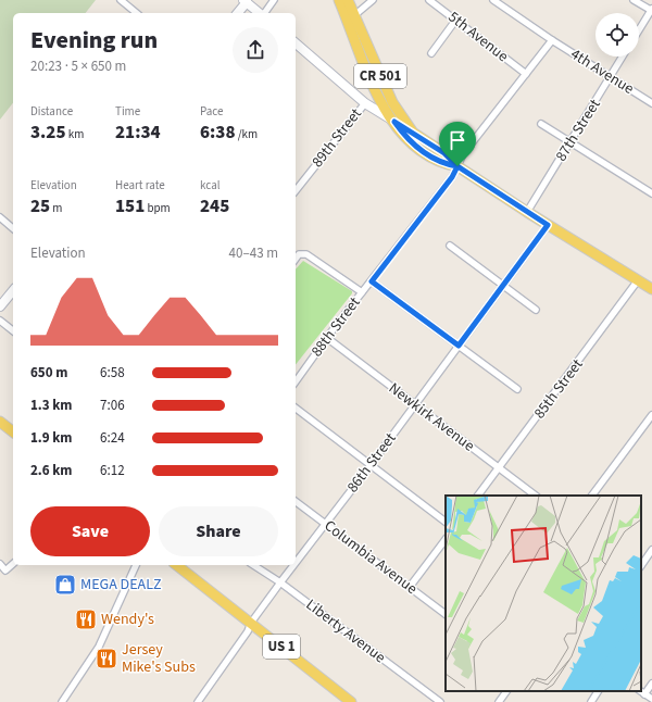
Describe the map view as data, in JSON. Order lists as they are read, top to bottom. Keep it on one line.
{"streets":{"main road":["CR 501","US 1"],"street":["5th Avenue","4th Avenue","87th Street","89th Street","88th Street","85th Street","Newkirk Avenue","86th Street","Columbia Avenue","Liberty Avenue"]},"crossings":[["5th Avenue","88th Street"],["4th Avenue","87th Street"],["4th Avenue","88th Street"],["CR 501","87th Street"],["CR 501","88th Street"],["CR 501","85th Street"],["CR 501","86th Street"],["88th Street","Newkirk Avenue"],["85th Street","Newkirk Avenue"],["Newkirk Avenue","86th Street"],["86th Street","Columbia Avenue"],["86th Street","Liberty Avenue"],["86th Street","US 1"]],"places":{"shop":["MEGA DEALZ"],"restaurant":["Wendy's","Jersey Mike's Subs"]},"page":{"heading":["Evening run","20:23 · 5 × 650 m"],"stats":[["Distance","3.25 km"],["Time","21:34"],["Pace","6:38 /km"],["Elevation","25 m"],["Heart rate","151 bpm"],["kcal","245"]],"chart":["Elevation","40–43 m"],"list":[{"name":"650 m","note":"6:58"},{"name":"1.3 km","note":"7:06"},{"name":"1.9 km","note":"6:24"},{"name":"2.6 km","note":"6:12"}],"buttons":["Save","Share"]}}
